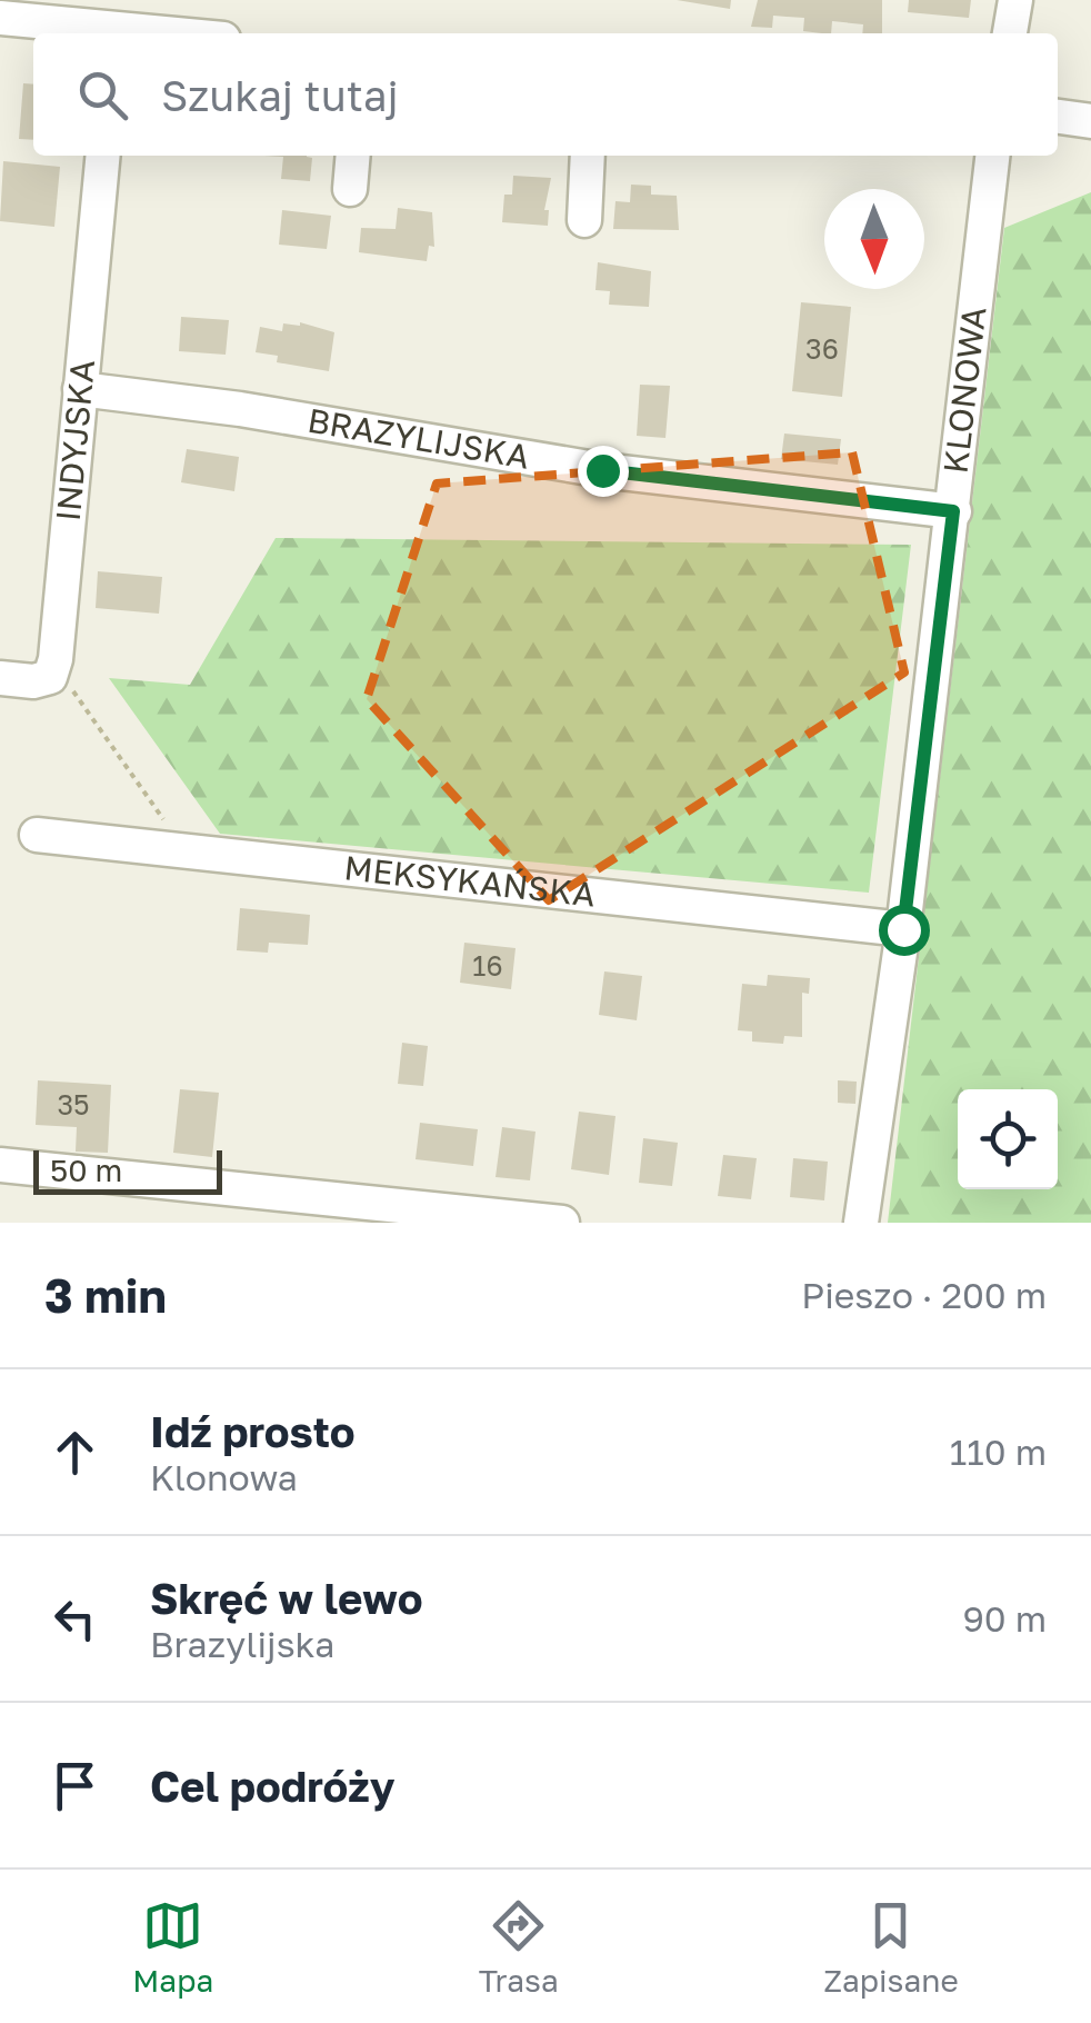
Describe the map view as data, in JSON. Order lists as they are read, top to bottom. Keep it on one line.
{"streets":{"street":["KLONOWA","INDYJSKA","BRAZYLIJSKA","MEKSYKAŃSKA"]},"crossings":[["KLONOWA","BRAZYLIJSKA"],["KLONOWA","MEKSYKAŃSKA"],["INDYJSKA","BRAZYLIJSKA"]],"house_numbers":["36","16","35"],"scale_bar":"50 m","north":"bottom","page":{"search":"Szukaj tutaj","scale":"50 m","heading":["3 min","Pieszo · 200 m"],"list":[["Idź prosto","Klonowa","110 m"],["Skręć w lewo","Brazylijska","90 m"],"Cel podróży"],"nav":["Mapa","Trasa","Zapisane"]}}
